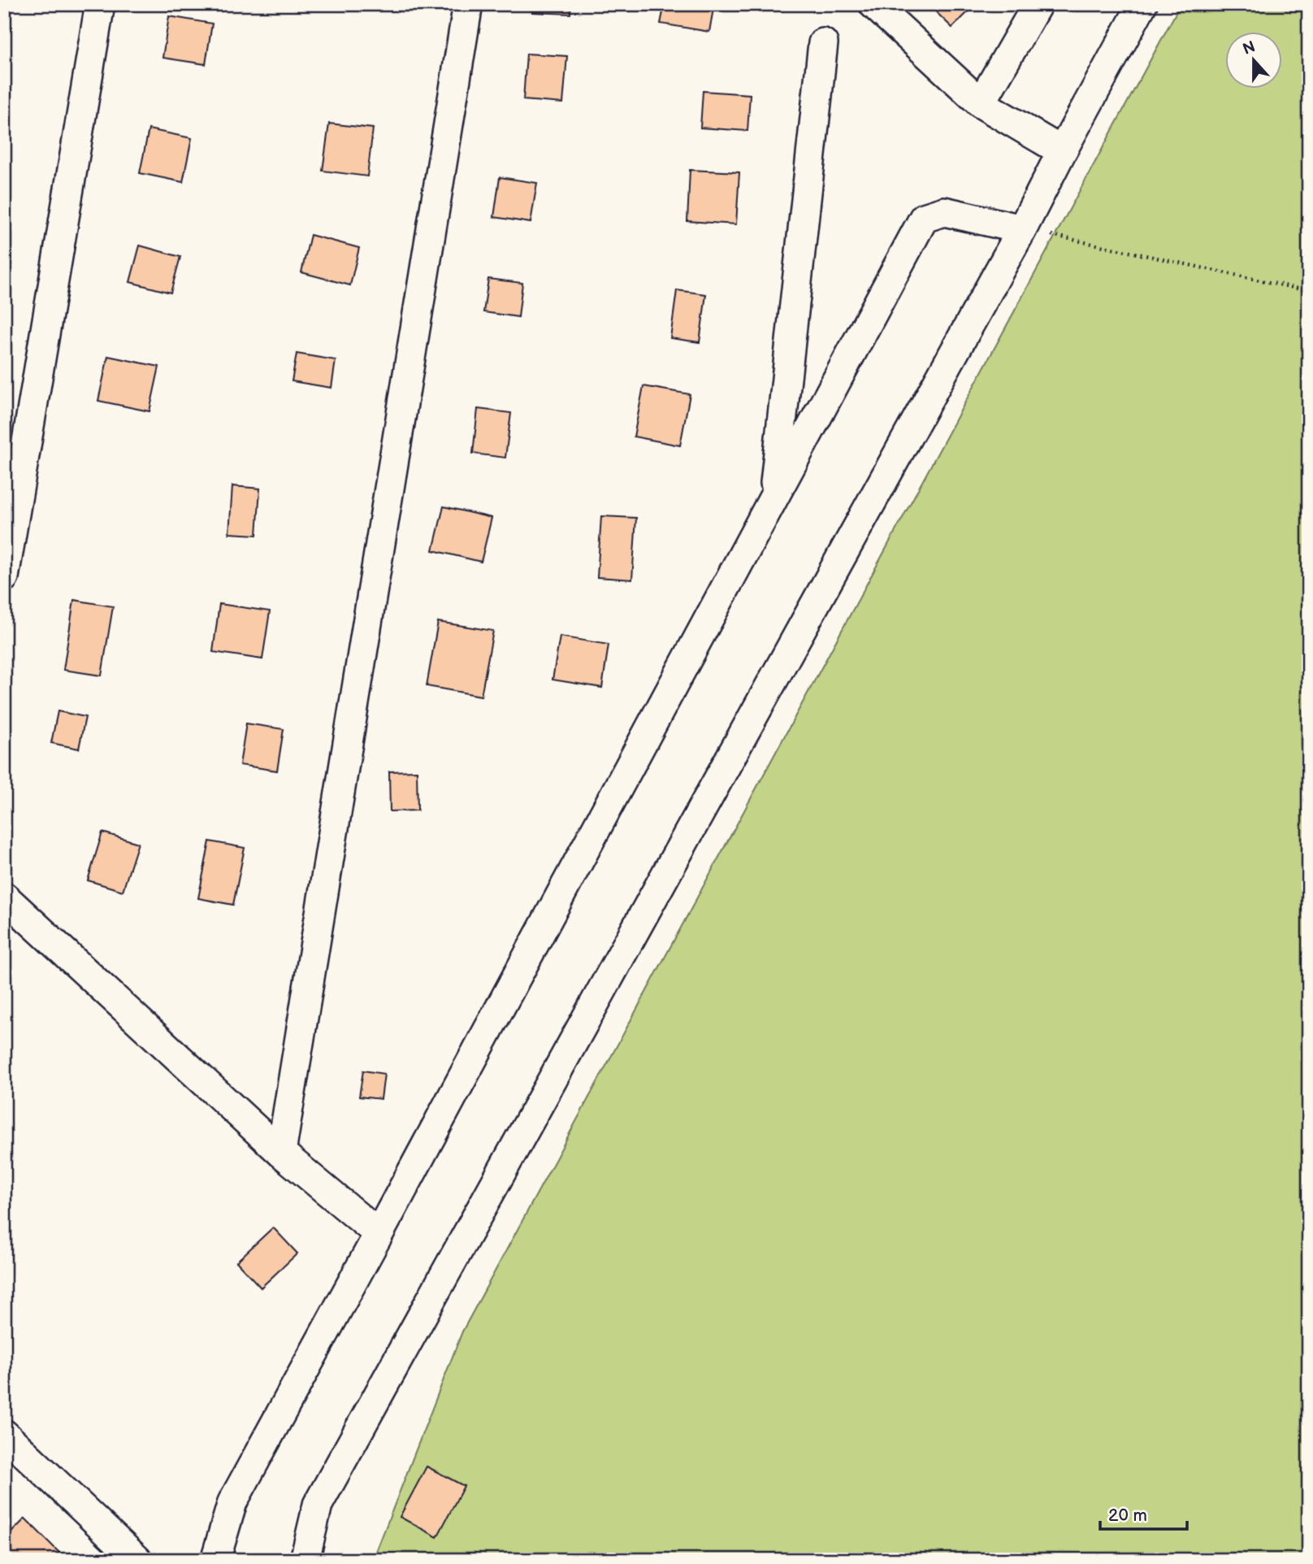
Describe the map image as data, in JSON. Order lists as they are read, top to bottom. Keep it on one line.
{"scale_bar":"20 m","north":"top"}
